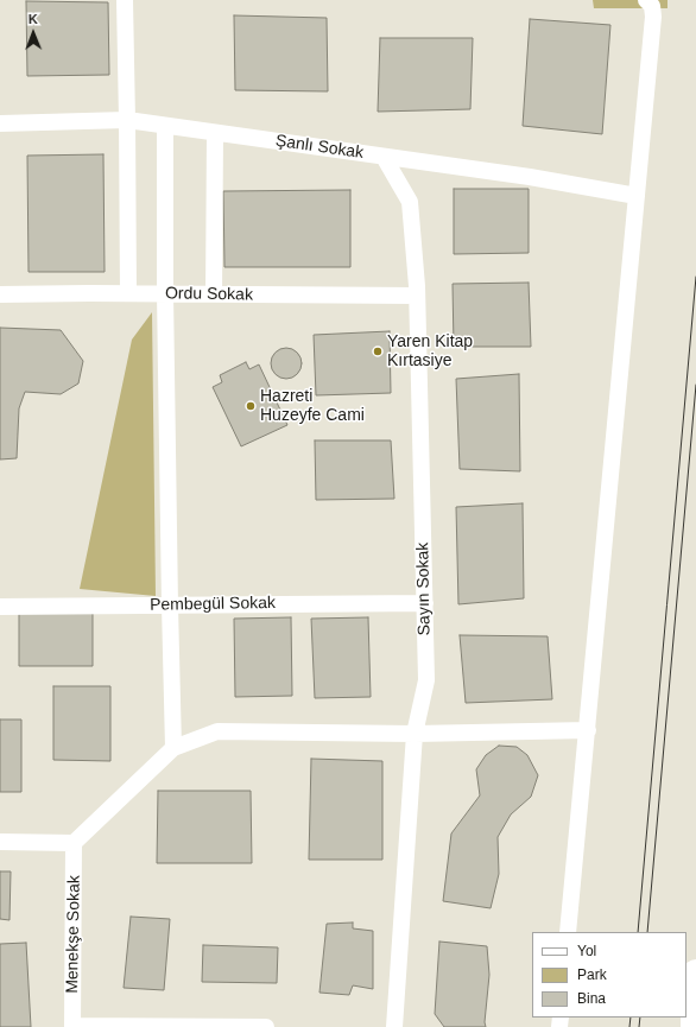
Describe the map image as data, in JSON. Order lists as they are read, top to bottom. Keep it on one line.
{"streets":{"street":["Şanlı Sokak","Ordu Sokak","Sayın Sokak","Pembegül Sokak","Menekşe Sokak"]},"crossings":[["Şanlı Sokak","Sayın Sokak"],["Ordu Sokak","Sayın Sokak"],["Sayın Sokak","Pembegül Sokak"]],"places":["Yaren Kitap Kırtasiye","Hazreti Huzeyfe Cami"],"legend":["Yol","Park","Bina"],"north":"top"}
